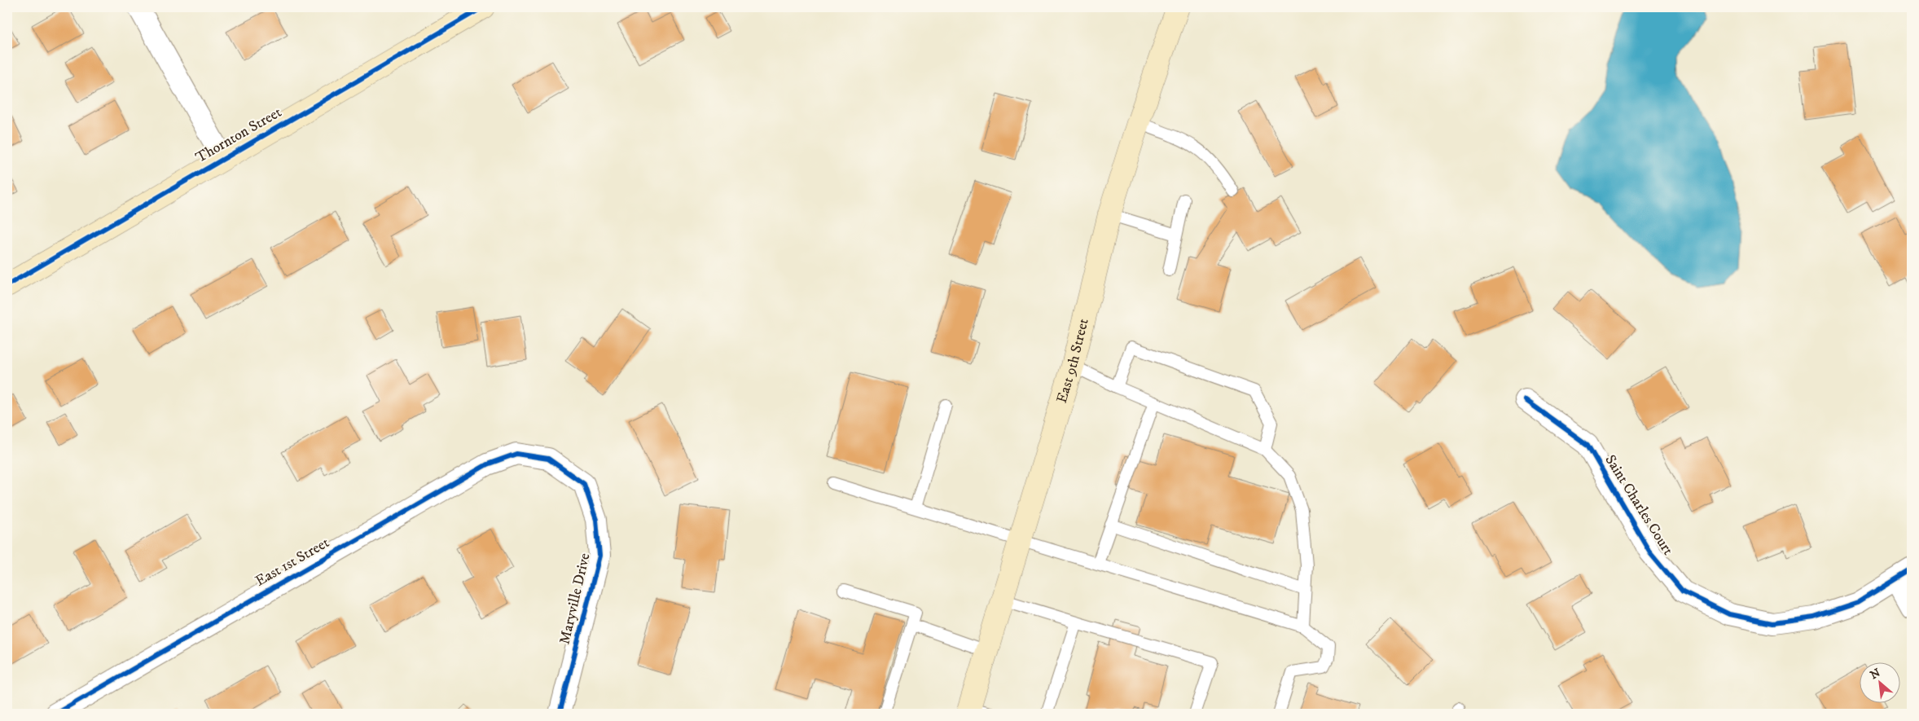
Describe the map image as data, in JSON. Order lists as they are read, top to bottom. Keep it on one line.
{"streets":{"main road":["Thornton Street","East 9th Street"],"street":["Saint Charles Court","East 1st Street","Maryville Drive"]},"crossings":[["East 1st Street","Maryville Drive"]],"north":"top left"}
